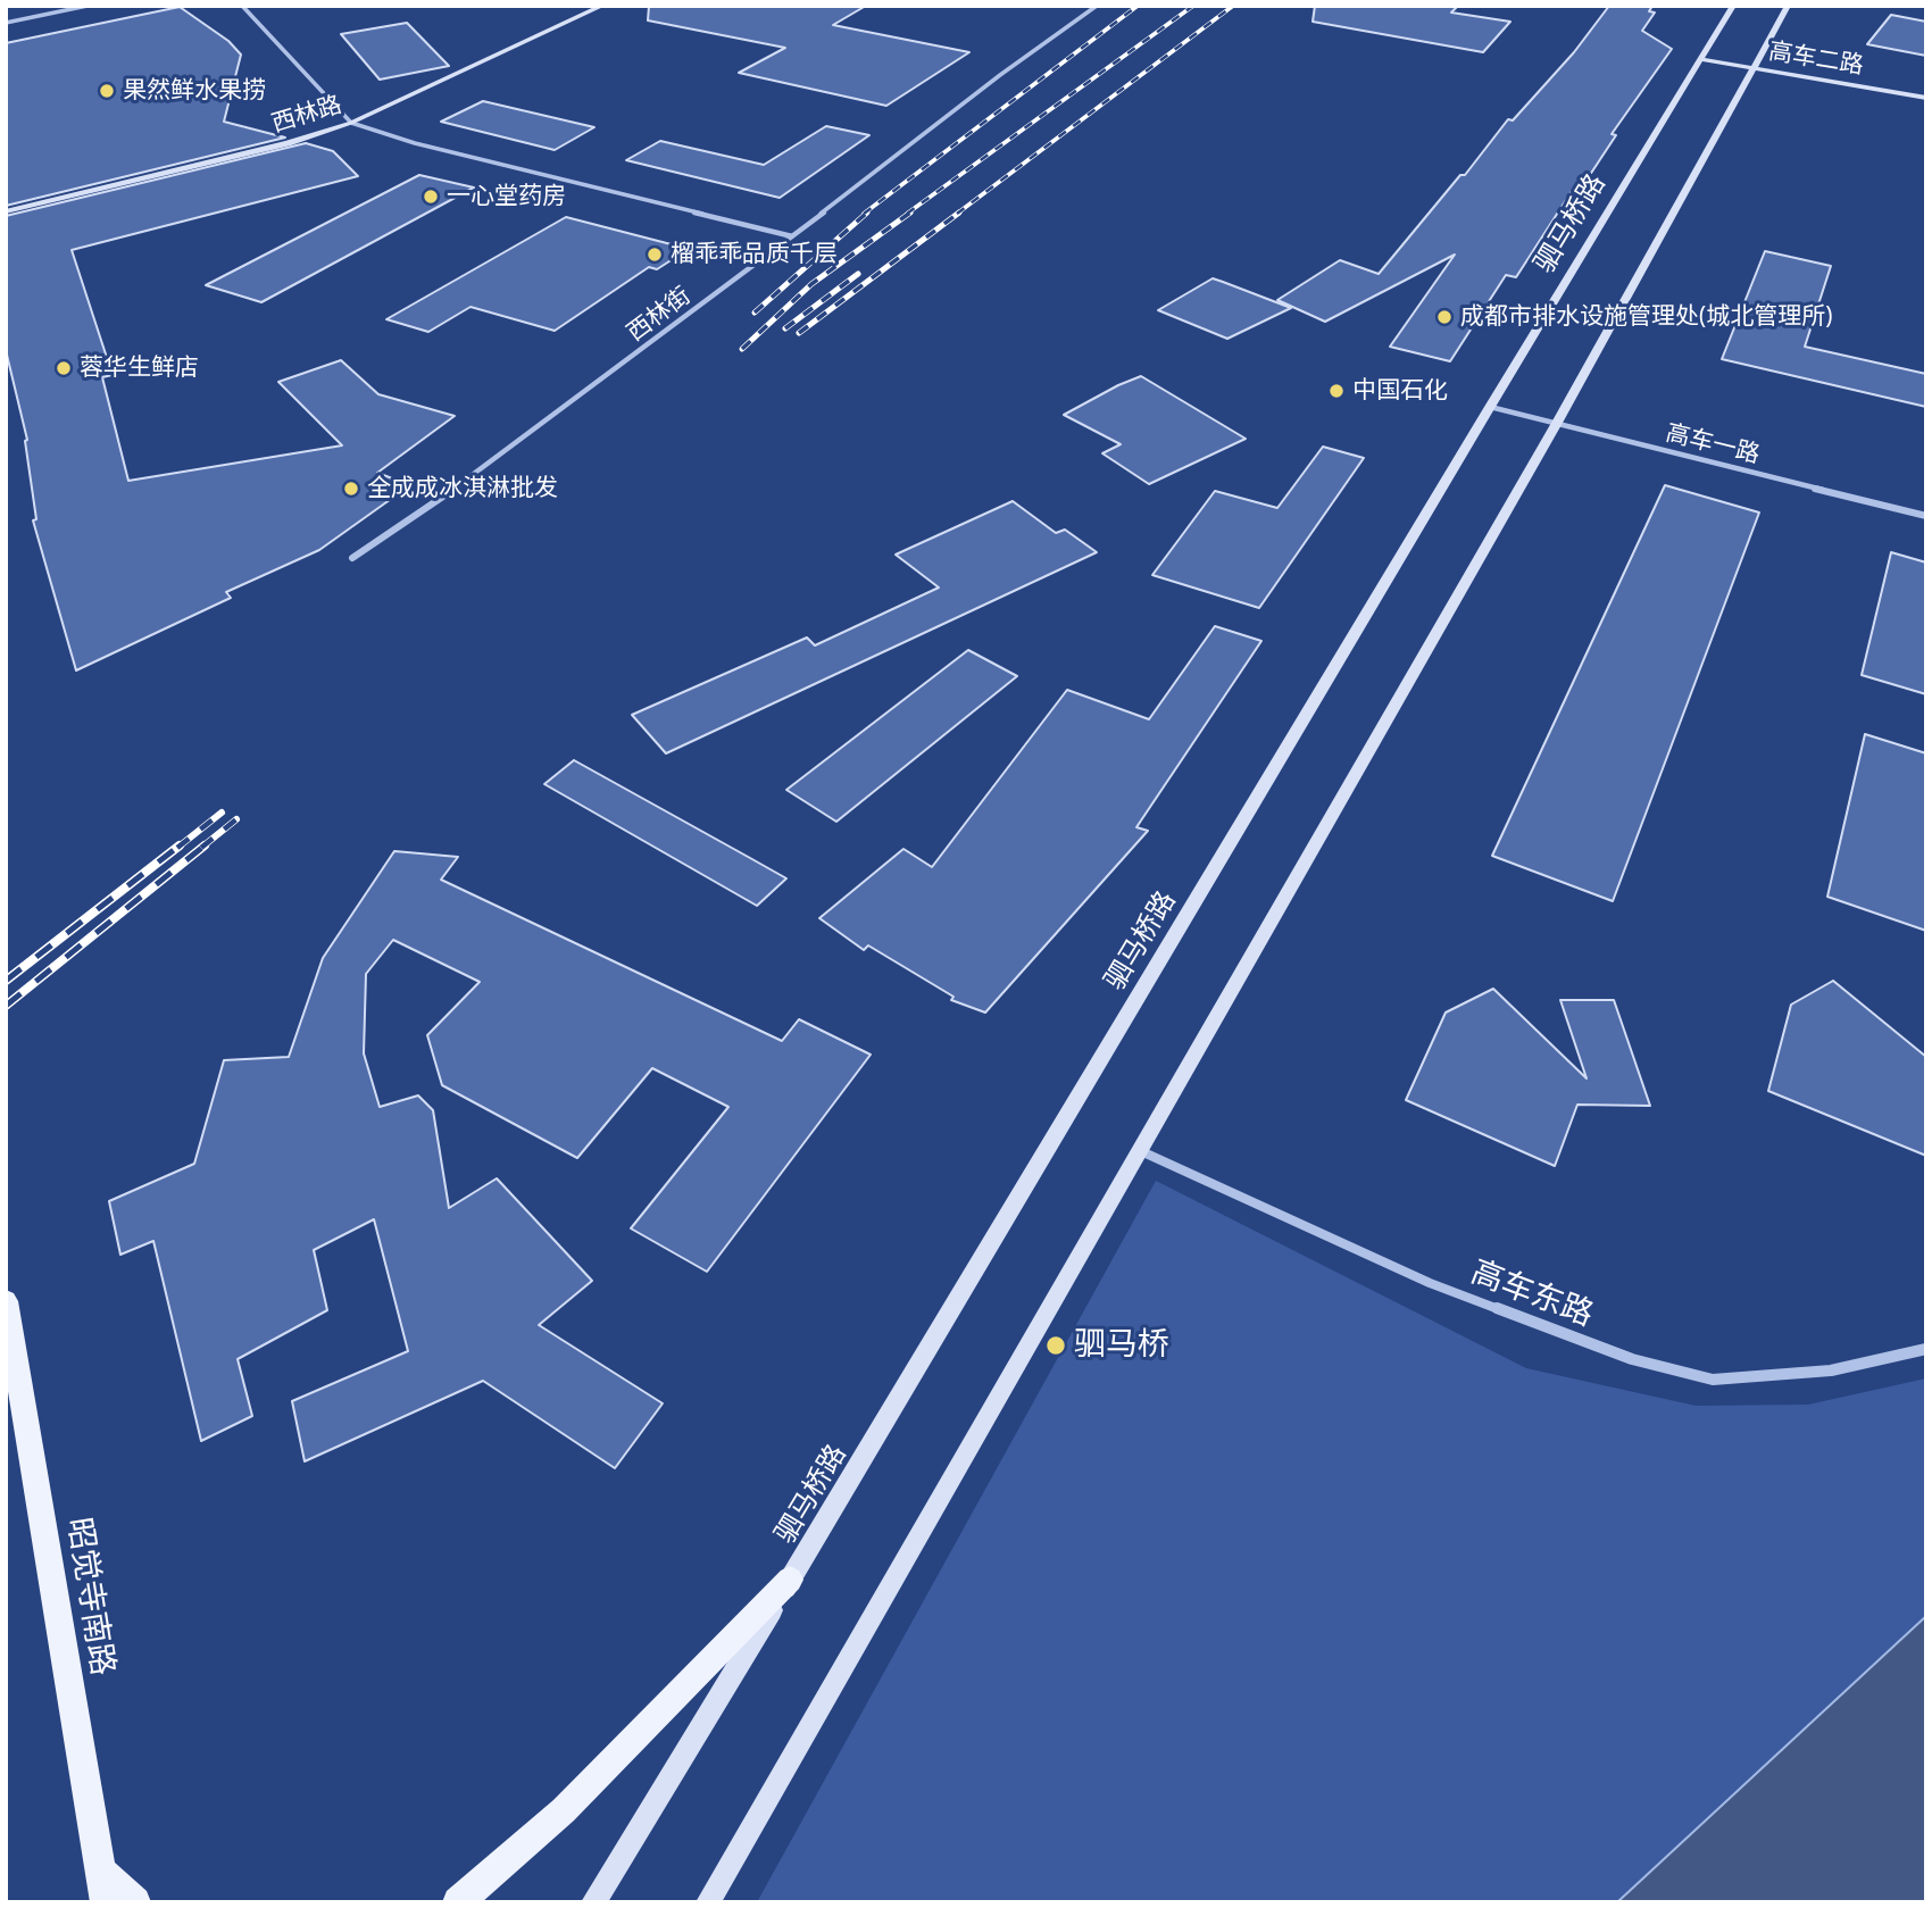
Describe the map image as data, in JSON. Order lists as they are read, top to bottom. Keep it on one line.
{"streets":{"main road":["高车二路","西林路","驷马桥路","昭觉寺南路"],"street":["西林街","高车一路","高车东路"]},"crossings":[["高车二路","驷马桥路"],["驷马桥路","高车一路"]],"places":["果然鲜水果捞","一心堂药房","榴乖乖品质千层","成都市排水设施管理处(城北管理所)","蓉华生鲜店","中国石化","全成成冰淇淋批发","驷马桥"]}
